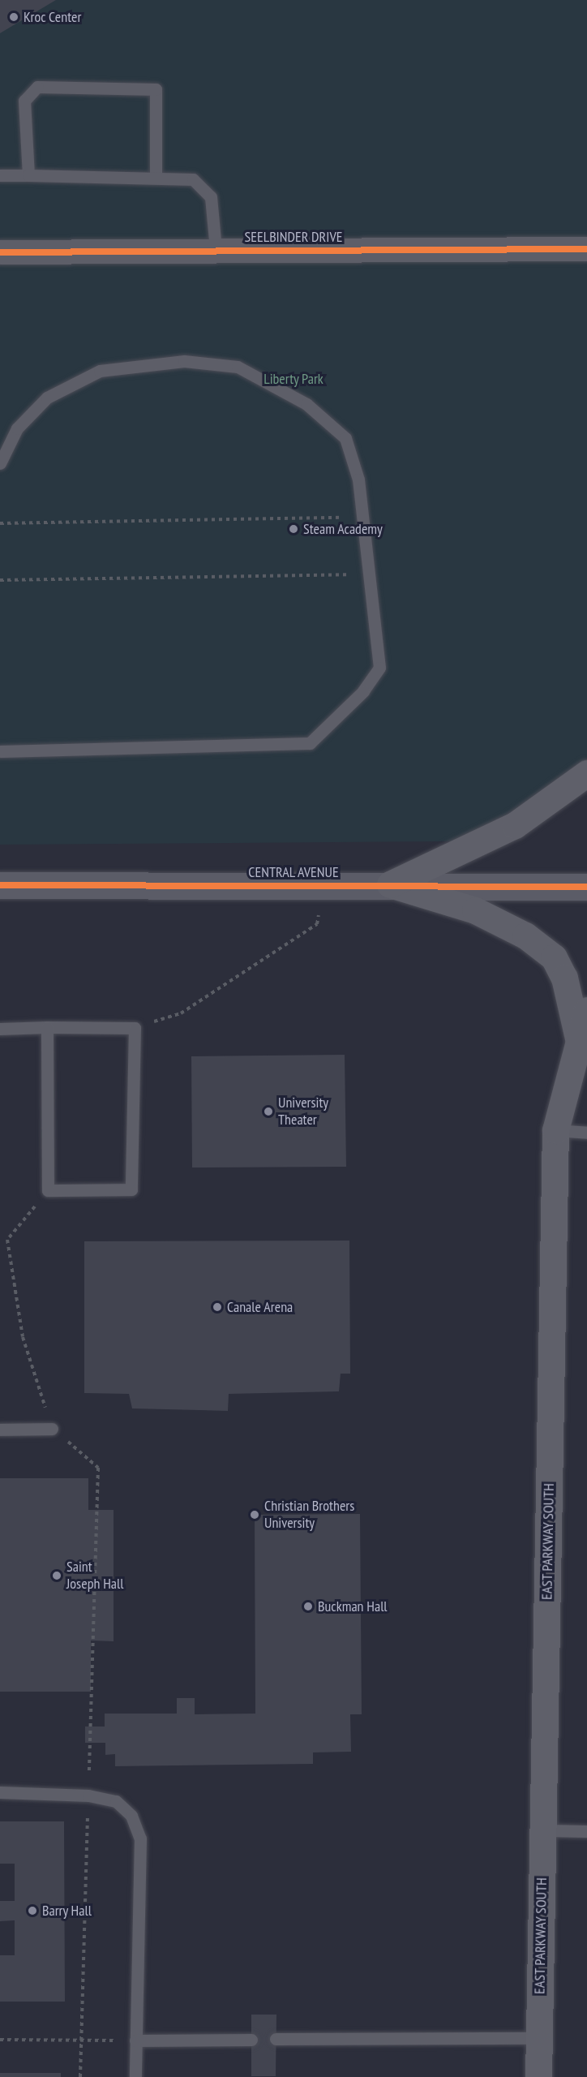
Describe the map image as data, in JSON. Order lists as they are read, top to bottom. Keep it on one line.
{"streets":{"main road":["CENTRAL AVENUE","EAST PARKWAY SOUTH"],"street":["SEELBINDER DRIVE"]},"parks":["Liberty Park"],"places":["Kroc Center","Steam Academy","University Theater","Canale Arena","Christian Brothers University","Saint Joseph Hall","Buckman Hall","Barry Hall"]}
